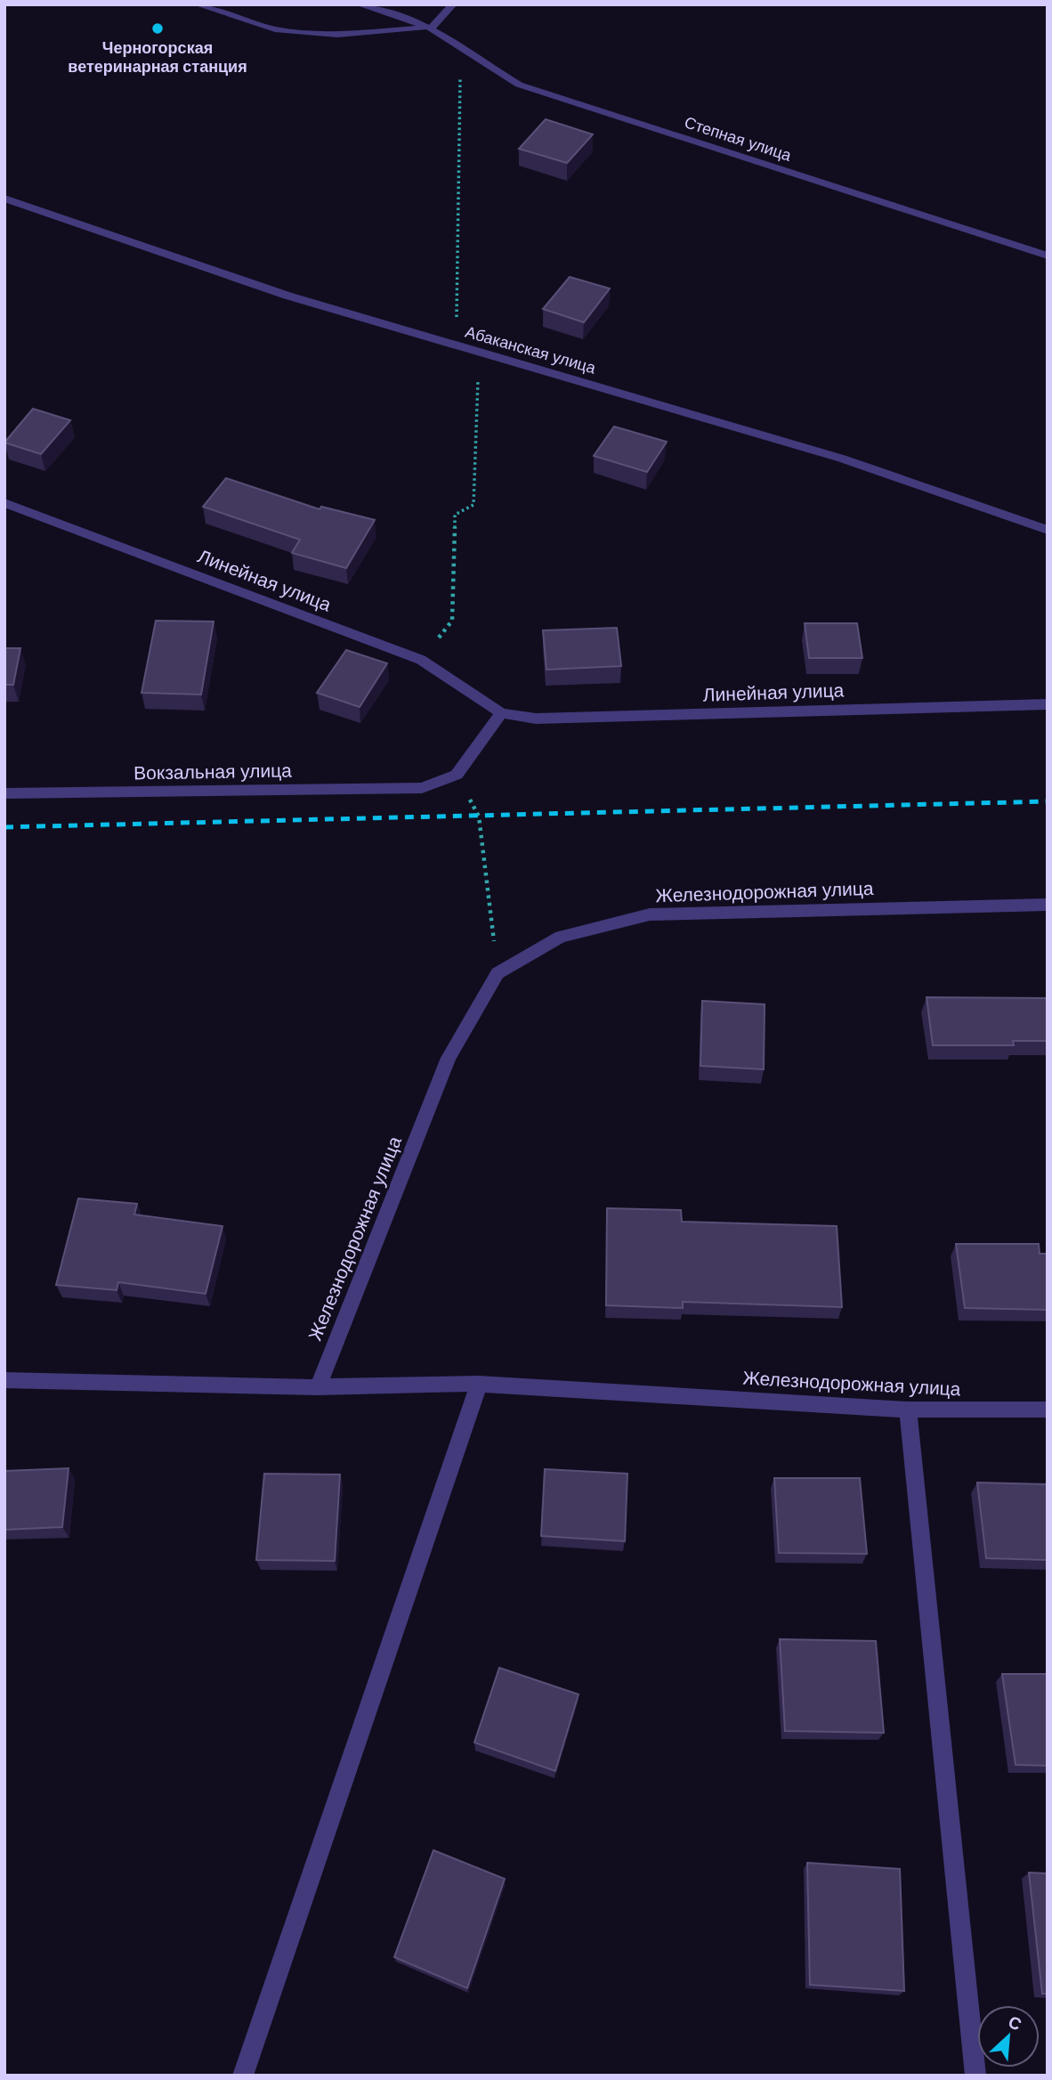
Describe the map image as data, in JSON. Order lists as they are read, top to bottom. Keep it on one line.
{"streets":{"street":["Степная улица","Абаканская улица","Линейная улица","Вокзальная улица","Железнодорожная улица"]},"places":["Черногорская ветеринарная станция"],"north":"top right"}
